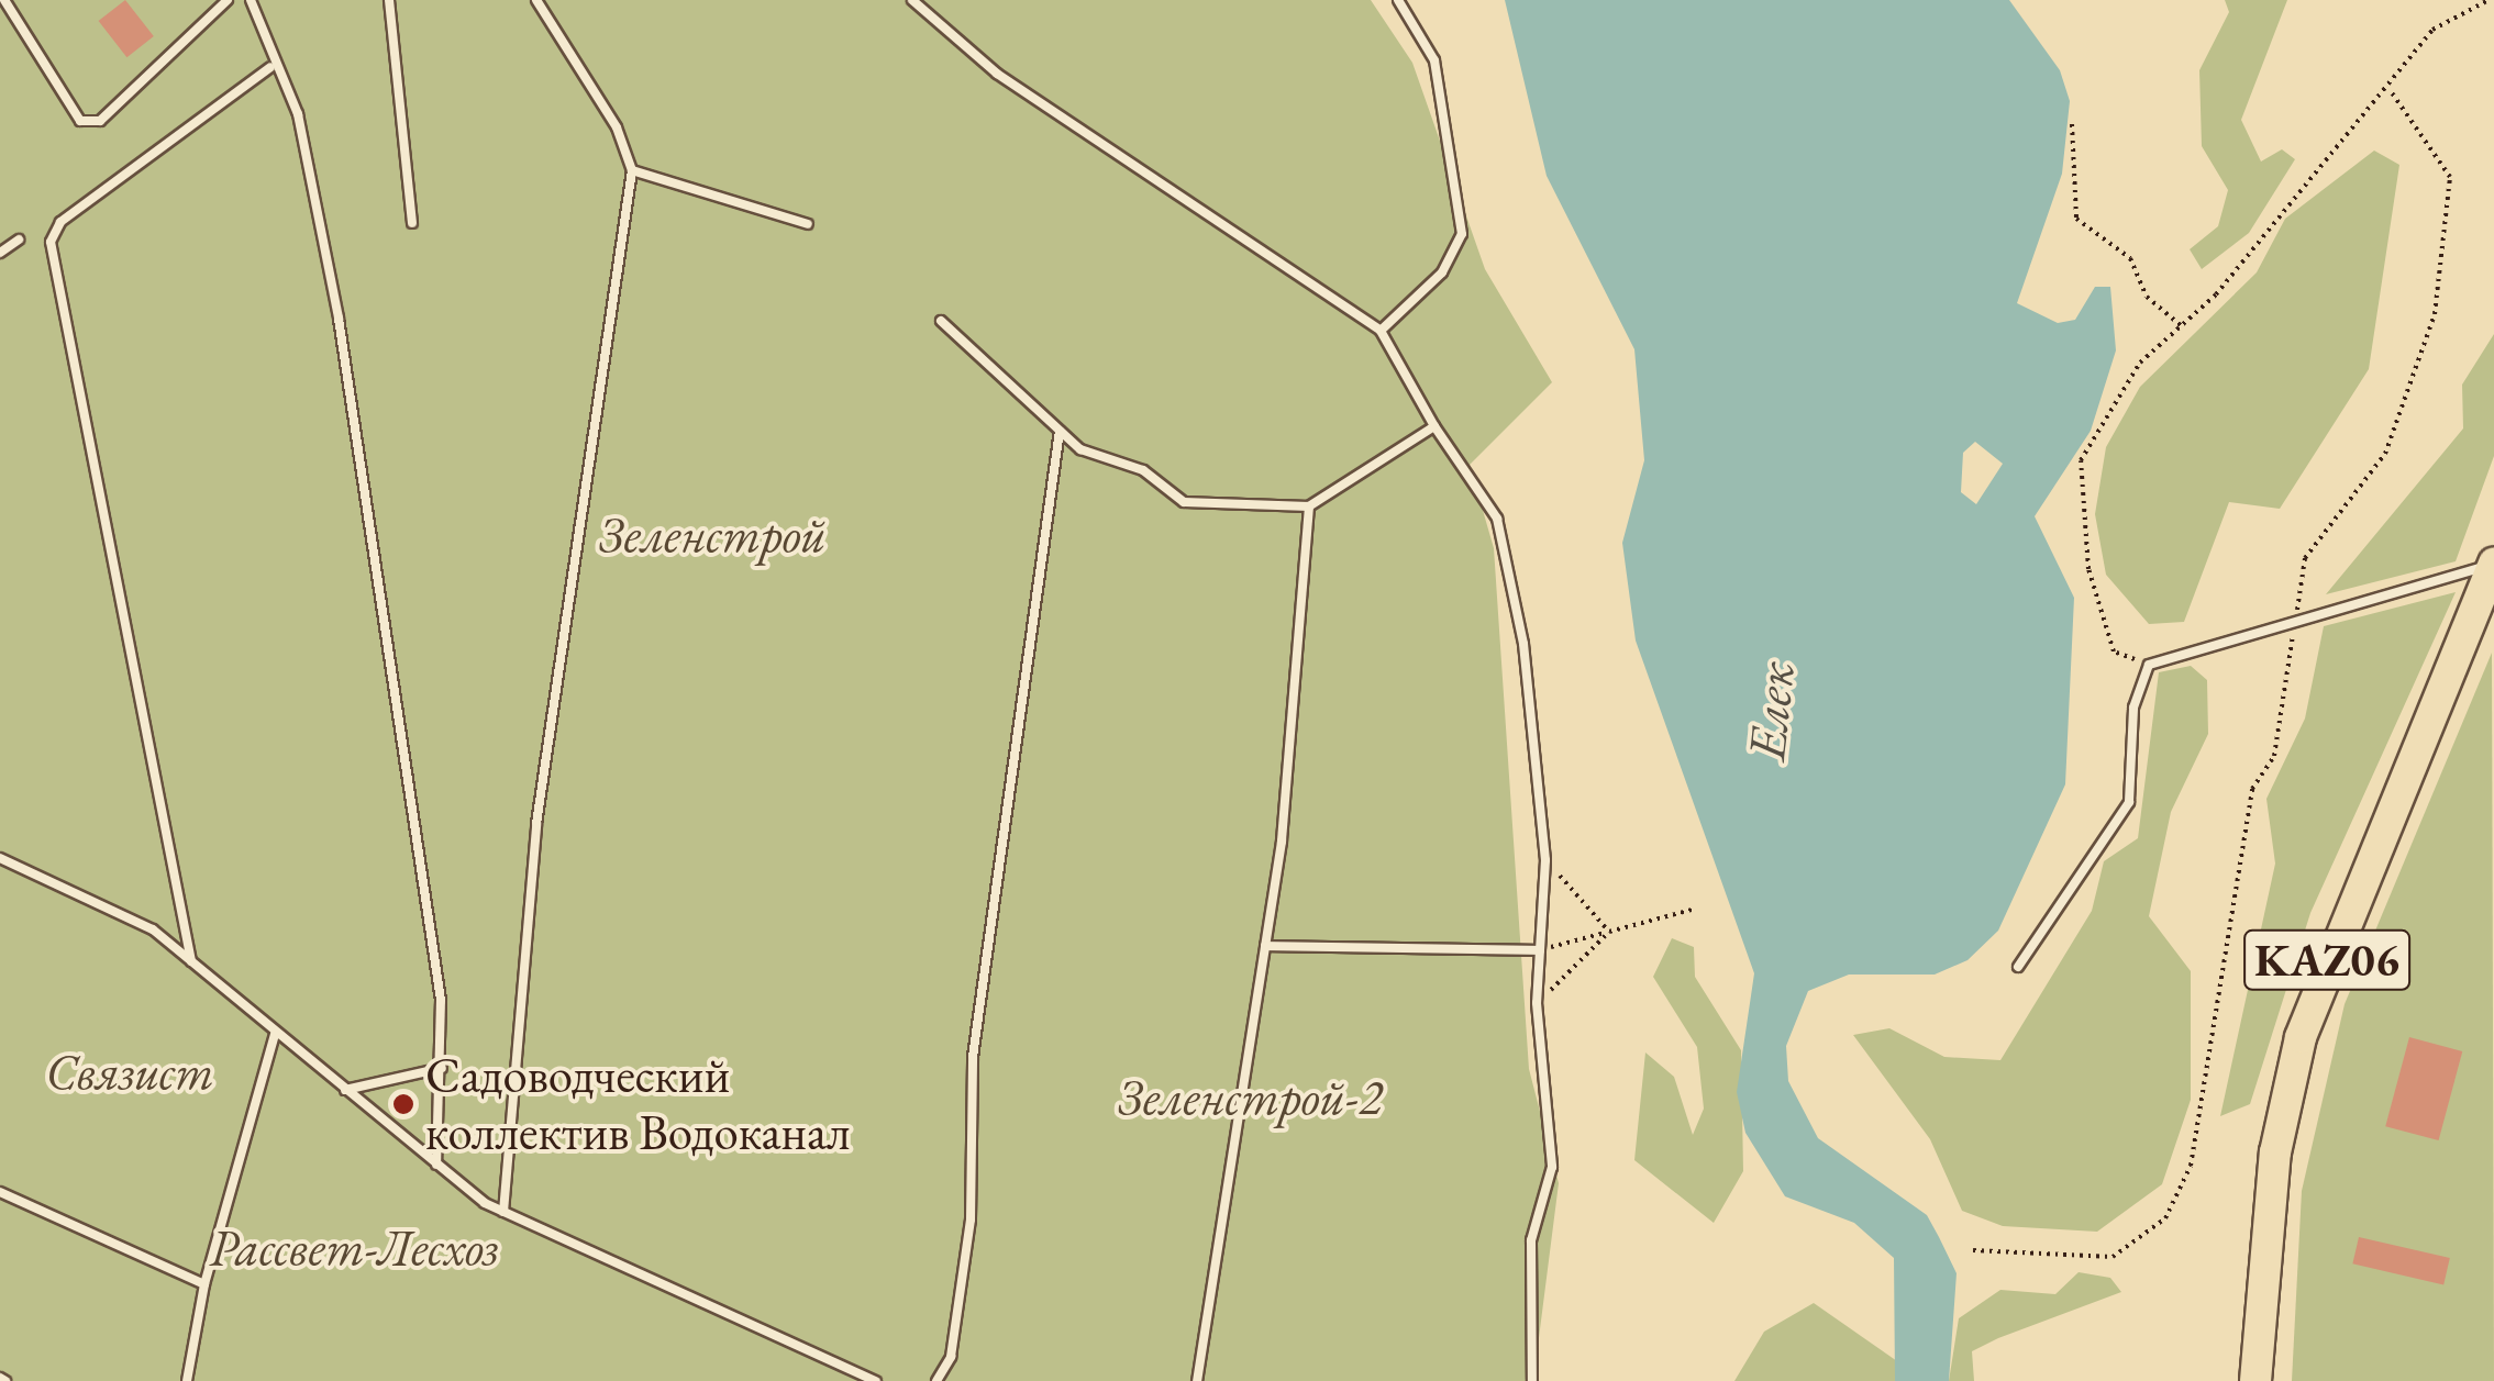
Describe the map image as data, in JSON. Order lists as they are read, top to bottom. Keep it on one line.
{"streets":{"highway":["KАZ06"]},"water":["Елек"],"parks":["Зеленстрой","Связист","Зеленстрой-2","Рассвет-Лесхоз"],"places":["Садоводческий коллектив Водоканал"]}
